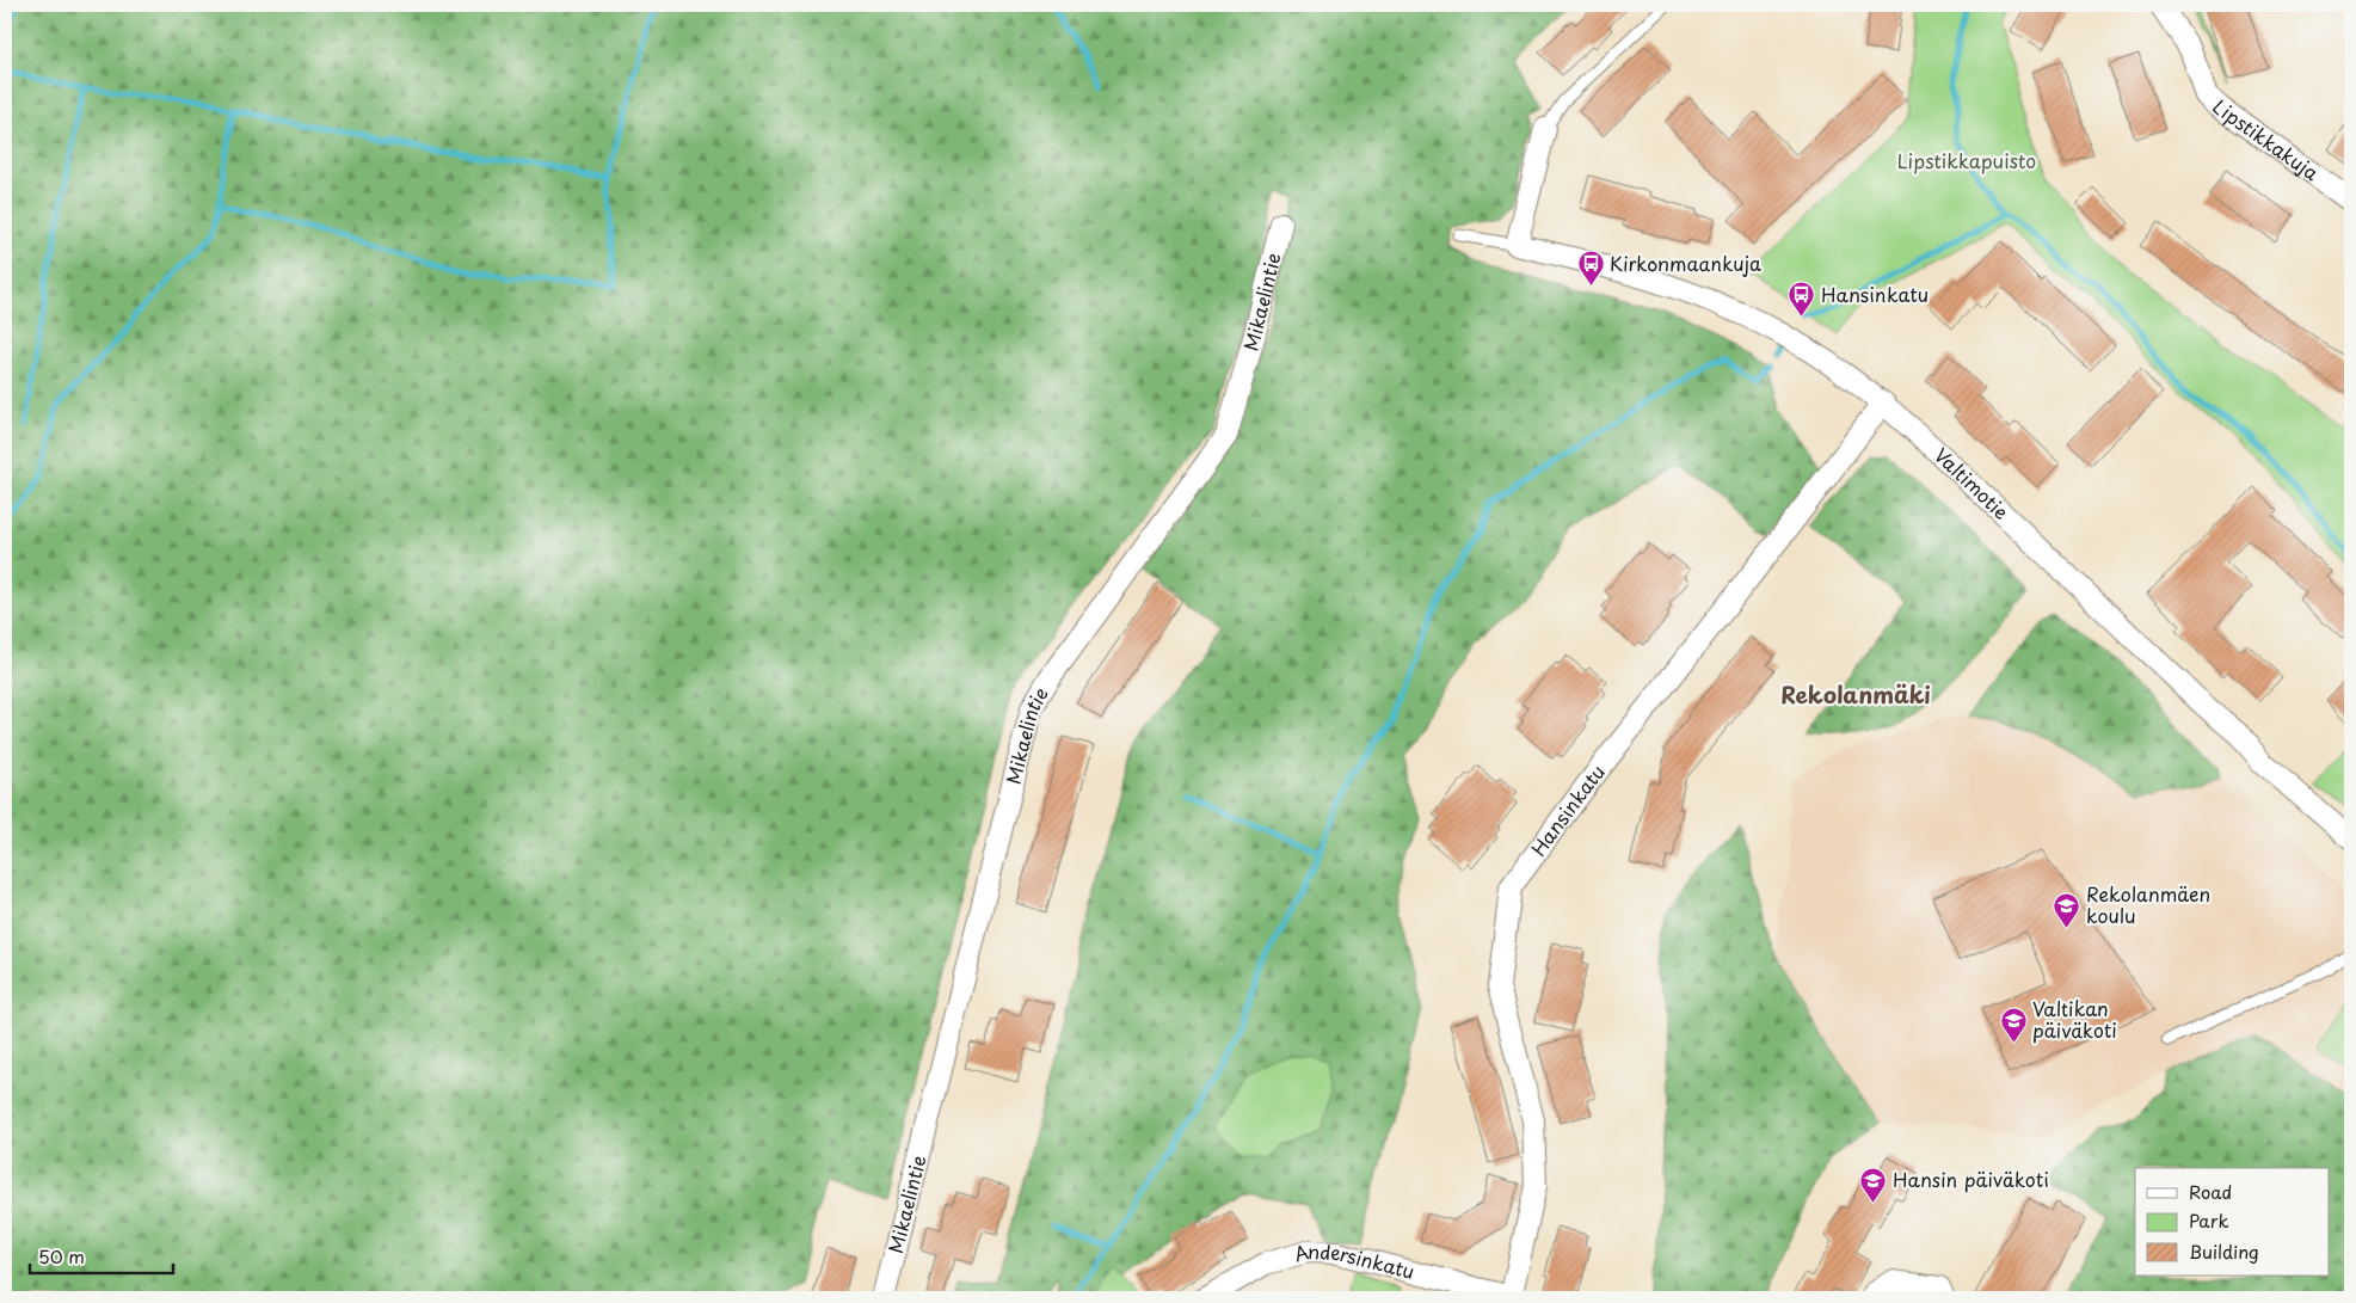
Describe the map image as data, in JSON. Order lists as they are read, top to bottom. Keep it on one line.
{"streets":{"street":["Lipstikkakuja","Mikaelintie","Valtimotie","Hansinkatu","Andersinkatu"]},"crossings":[["Valtimotie","Hansinkatu"],["Hansinkatu","Andersinkatu"]],"districts":["Rekolanmäki"],"parks":["Lipstikkapuisto"],"places":{"bus stop":["Kirkonmaankuja","Hansinkatu"],"school or university":["Rekolanmäen koulu","Valtikan päiväkoti","Hansin päiväkoti"]},"legend":["Road","Park","Building"],"scale_bar":"50 m"}
